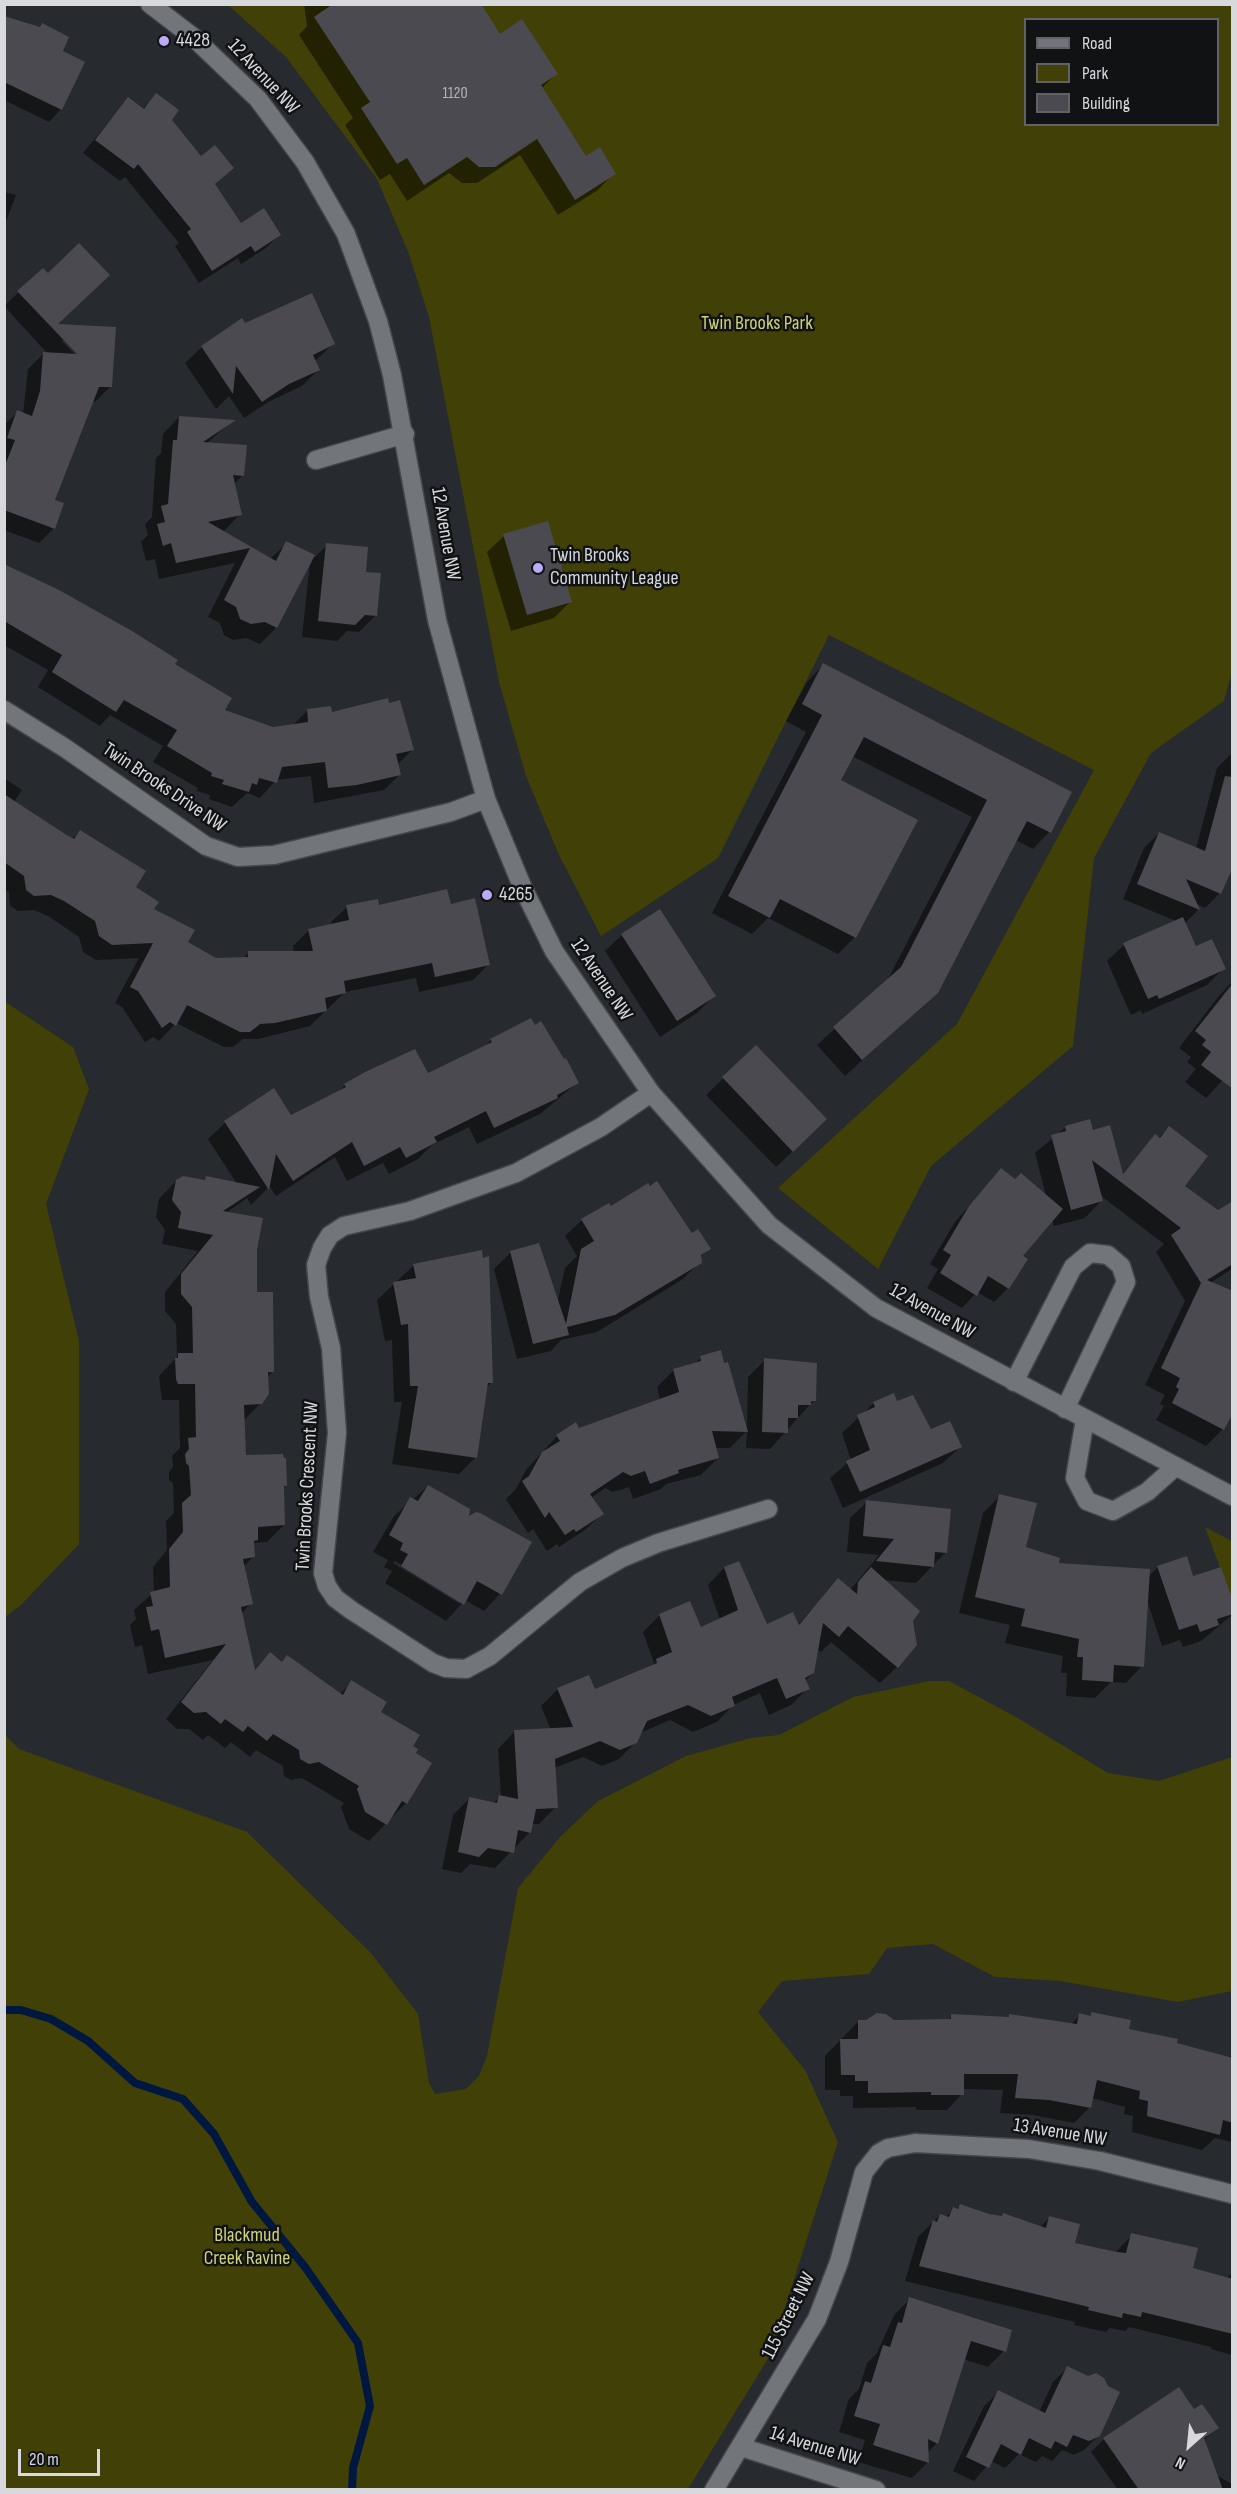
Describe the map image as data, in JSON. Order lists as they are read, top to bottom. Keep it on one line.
{"streets":{"street":["12 Avenue NW","Twin Brooks Drive NW","Twin Brooks Crescent NW","13 Avenue NW","115 Street NW","14 Avenue NW"]},"crossings":[["12 Avenue NW","Twin Brooks Drive NW"],["12 Avenue NW","Twin Brooks Crescent NW"],["13 Avenue NW","115 Street NW"],["115 Street NW","14 Avenue NW"]],"parks":["Twin Brooks Park","Blackmud Creek Ravine"],"places":["4428","Twin Brooks Community League","4265"],"house_numbers":["1120"],"legend":["Road","Park","Building"],"scale_bar":"20 m","north":"bottom left"}
